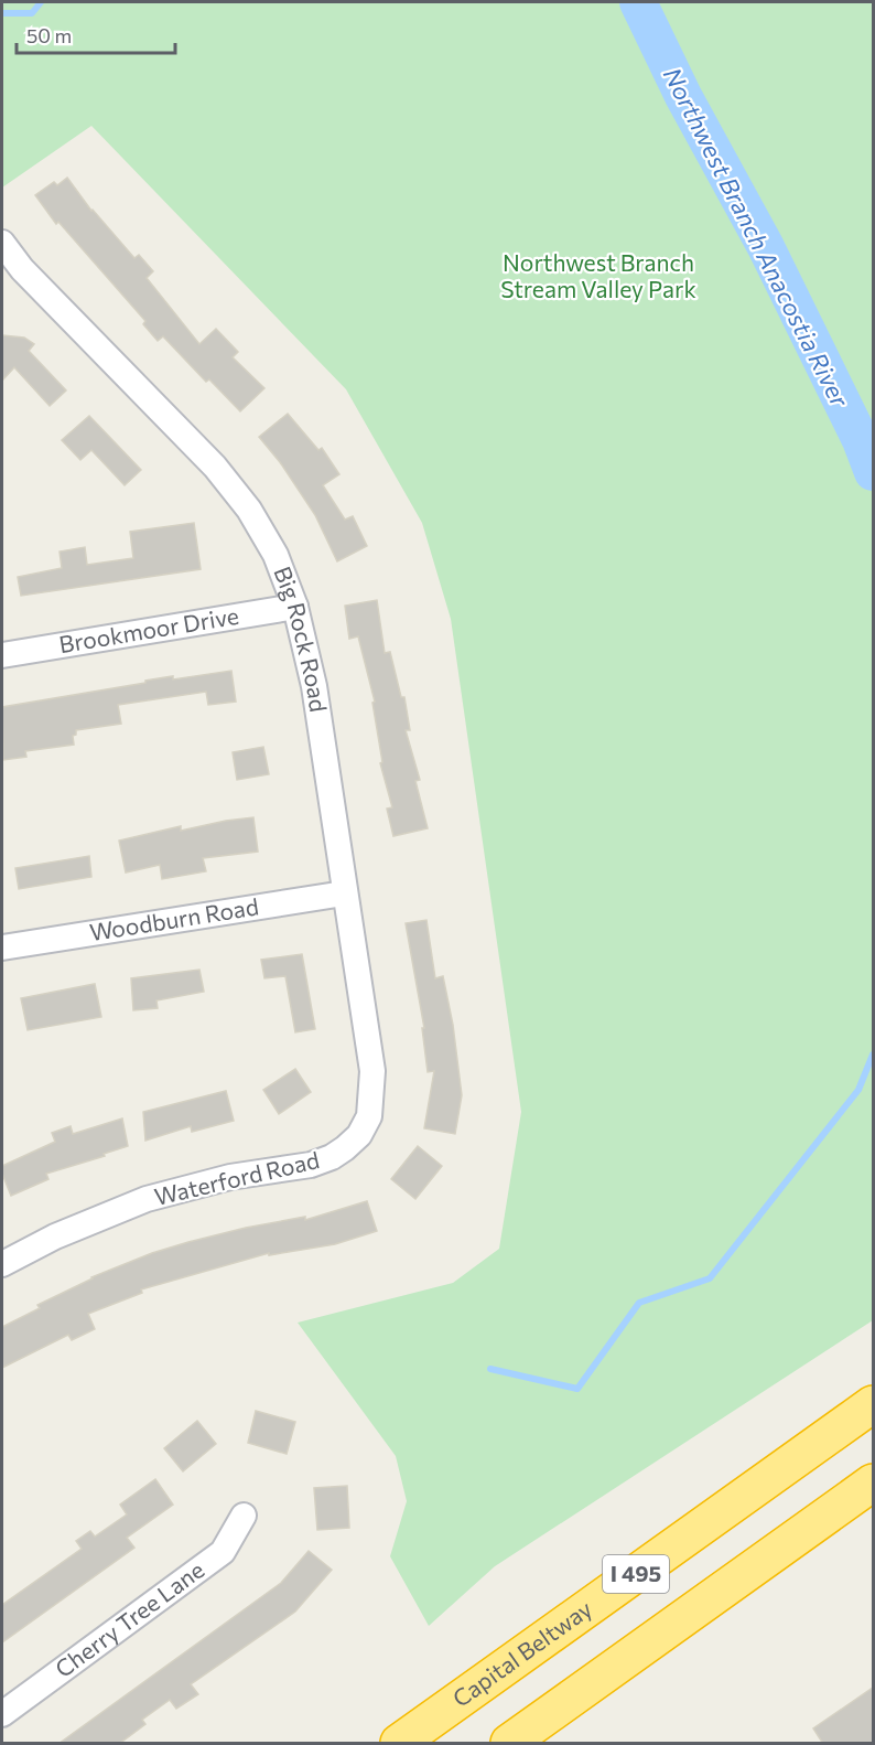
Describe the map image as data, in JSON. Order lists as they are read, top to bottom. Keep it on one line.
{"streets":{"highway":["I 495","Capital Beltway"],"street":["Brookmoor Drive","Big Rock Road","Woodburn Road","Waterford Road","Cherry Tree Lane"]},"crossings":[["Brookmoor Drive","Big Rock Road"],["Big Rock Road","Woodburn Road"],["Big Rock Road","Waterford Road"]],"water":["Northwest Branch Anacostia River"],"parks":["Northwest Branch Stream Valley Park"],"scale_bar":"50 m"}
